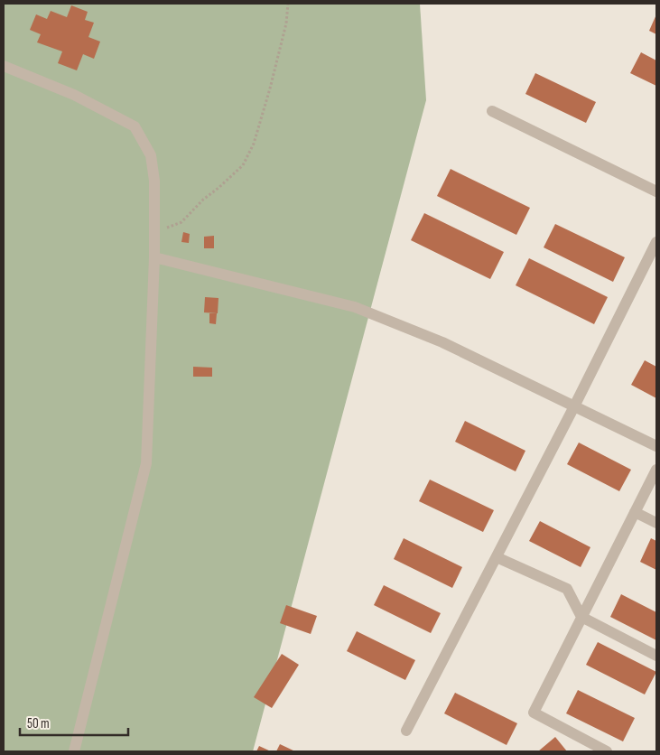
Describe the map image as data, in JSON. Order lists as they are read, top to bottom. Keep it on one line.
{"scale_bar":"50 m"}
